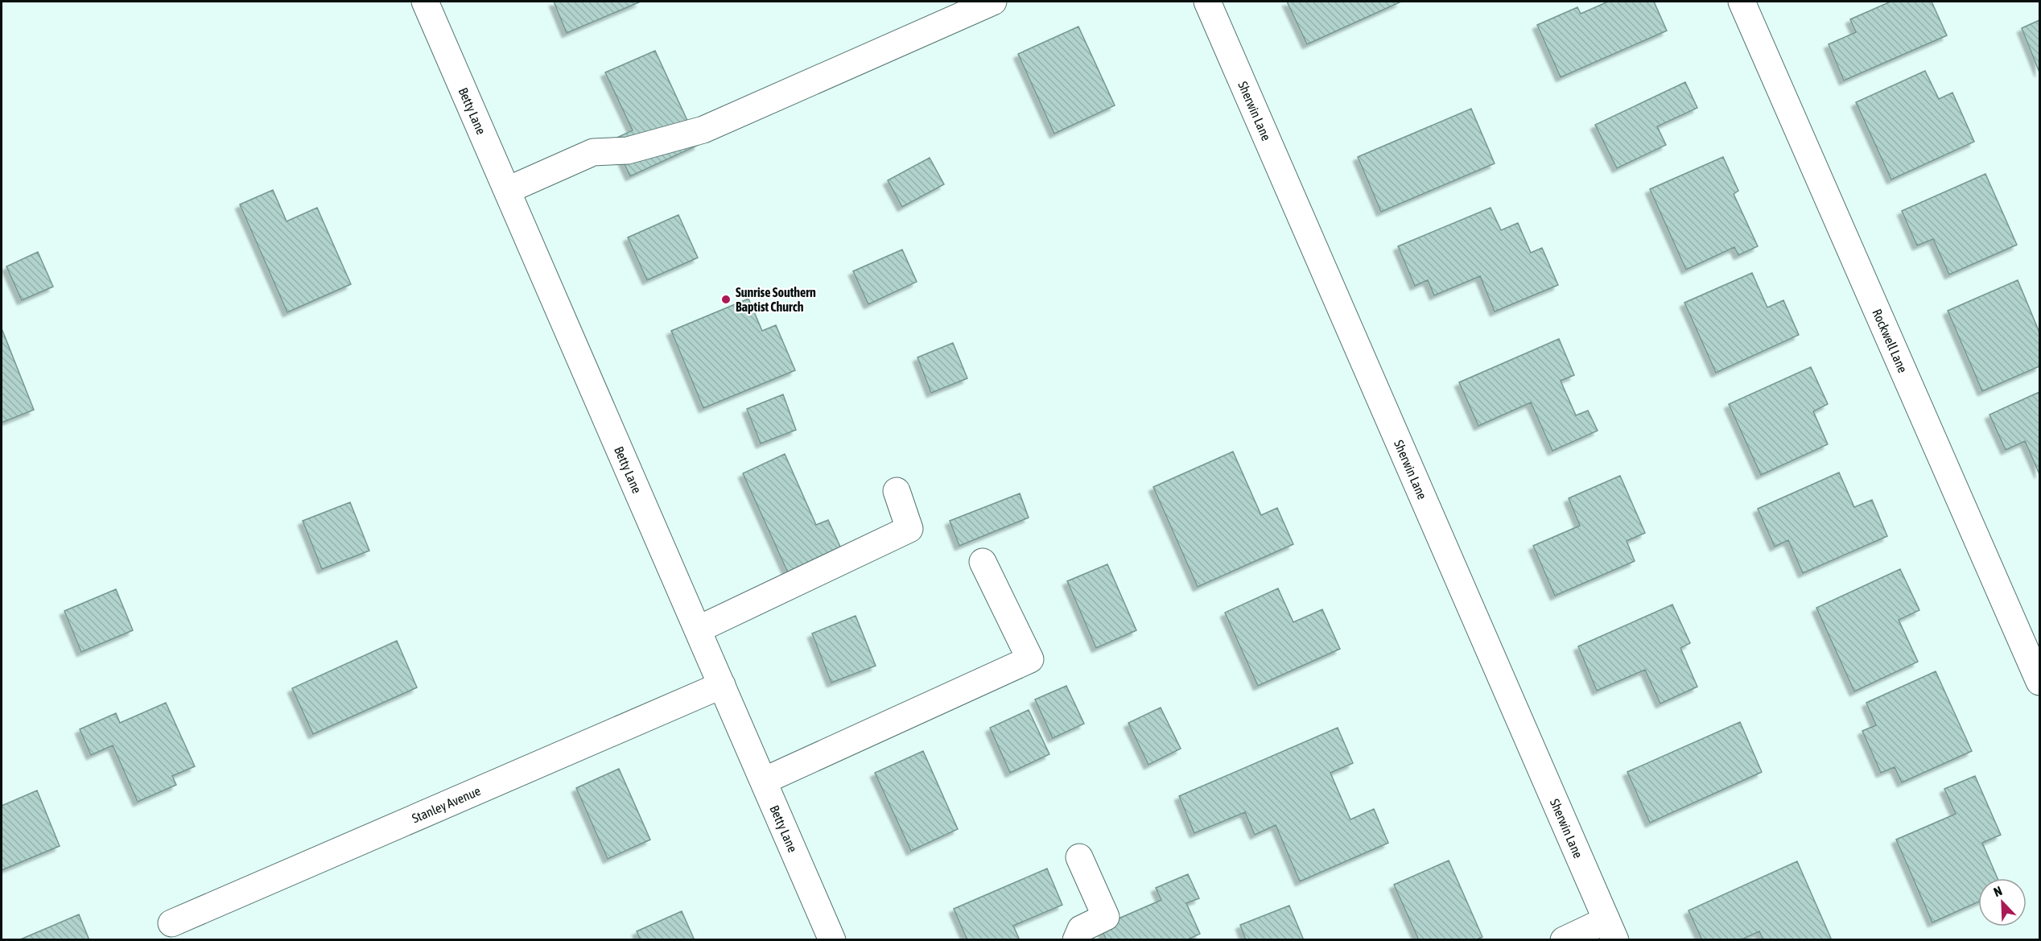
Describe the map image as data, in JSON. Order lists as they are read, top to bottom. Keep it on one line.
{"streets":{"street":["Betty Lane","Sherwin Lane","Rockwell Lane","Stanley Avenue"]},"crossings":[["Betty Lane","Stanley Avenue"]],"places":["Sunrise Southern Baptist Church"],"north":"top left"}
